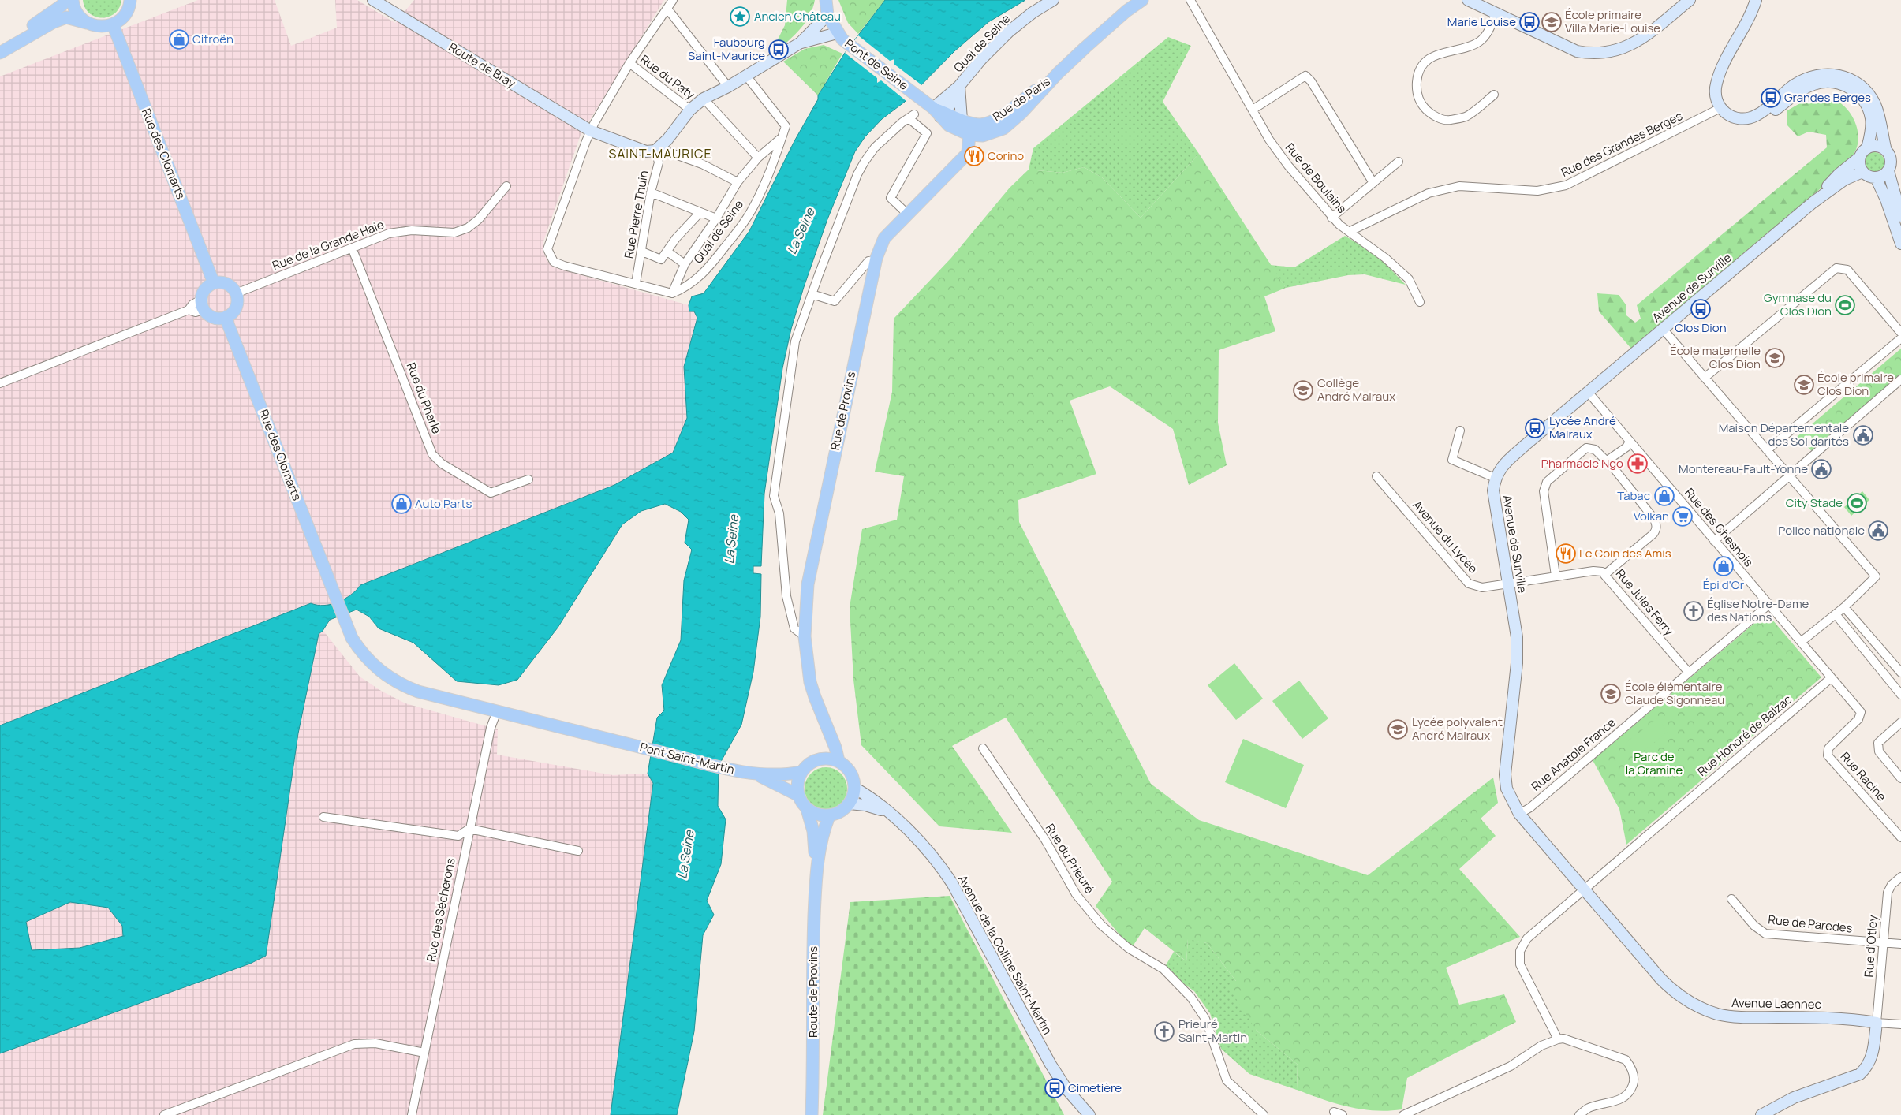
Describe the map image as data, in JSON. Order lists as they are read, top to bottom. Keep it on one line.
{"streets":{"main road":["Pont de Seine","Rue de Paris","Rue des Clomarts","Rue de Provins","Pont Saint-Martin","Route de Provins"],"street":["Quai de Seine","Route de Bray","Rue du Paty","Rue des Grandes Berges","Rue de Boulains","Rue Pierre Thuin","Rue de la Grande Haie","Avenue de Surville","Rue du Pharle","Rue des Chesnois","Avenue du Lycée","Rue Jules Ferry","Rue Honoré de Balzac","Rue Anatole France","Rue Racine","Rue du Prieuré","Rue des Sécherons","Rue de Paredes","Rue d'Otley","Avenue de la Colline Saint-Martin","Avenue Laennec"]},"crossings":[["Quai de Seine","Pont de Seine"],["Quai de Seine","Rue de Paris"],["Pont de Seine","Rue de Paris"],["Route de Bray","Rue Pierre Thuin"],["Rue de Paris","Rue de Provins"],["Rue des Grandes Berges","Rue de Boulains"],["Rue des Grandes Berges","Avenue de Surville"],["Rue des Clomarts","Rue de la Grande Haie"],["Rue des Clomarts","Pont Saint-Martin"],["Rue des Clomarts","Rue des Sécherons"],["Rue de la Grande Haie","Rue du Pharle"],["Avenue de Surville","Rue des Chesnois"],["Avenue de Surville","Avenue du Lycée"],["Avenue de Surville","Rue Honoré de Balzac"],["Avenue de Surville","Rue Anatole France"],["Avenue de Surville","Avenue Laennec"],["Rue de Provins","Avenue de la Colline Saint-Martin"],["Rue des Chesnois","Rue Anatole France"],["Rue des Chesnois","Rue Racine"],["Avenue du Lycée","Rue Jules Ferry"],["Rue Jules Ferry","Rue Anatole France"],["Rue Honoré de Balzac","Rue Racine"],["Rue Honoré de Balzac","Avenue Laennec"],["Pont Saint-Martin","Rue des Sécherons"],["Rue de Paredes","Rue d'Otley"],["Rue d'Otley","Avenue Laennec"]],"districts":["SAINT-MAURICE"],"water":["La Seine"],"parks":["Parc de la Gramine"],"places":{"place":["Ancien Château"],"bus stop":["Marie Louise","Faubourg Saint-Maurice","Grandes Berges","Clos Dion","Lycée André Malraux","Cimetière"],"school or university":["École primaire Villa Marie-Louise","École maternelle Clos Dion","École primaire Clos Dion","Collège André Malraux","École élémentaire Claude Sigonneau","Lycée polyvalent André Malraux"],"shop":["Citroën","Tabac","Auto Parts","Épi d'Or"],"restaurant":["Corino","Le Coin des Amis"],"sports":["Gymnase du Clos Dion","City Stade"],"public building":["Maison Départementale des Solidarités","Montereau-Fault-Yonne","Police nationale"],"pharmacy":["Pharmacie Ngo"],"supermarket":["Volkan"],"church":["Église Notre-Dame des Nations","Prieuré Saint-Martin"]}}
